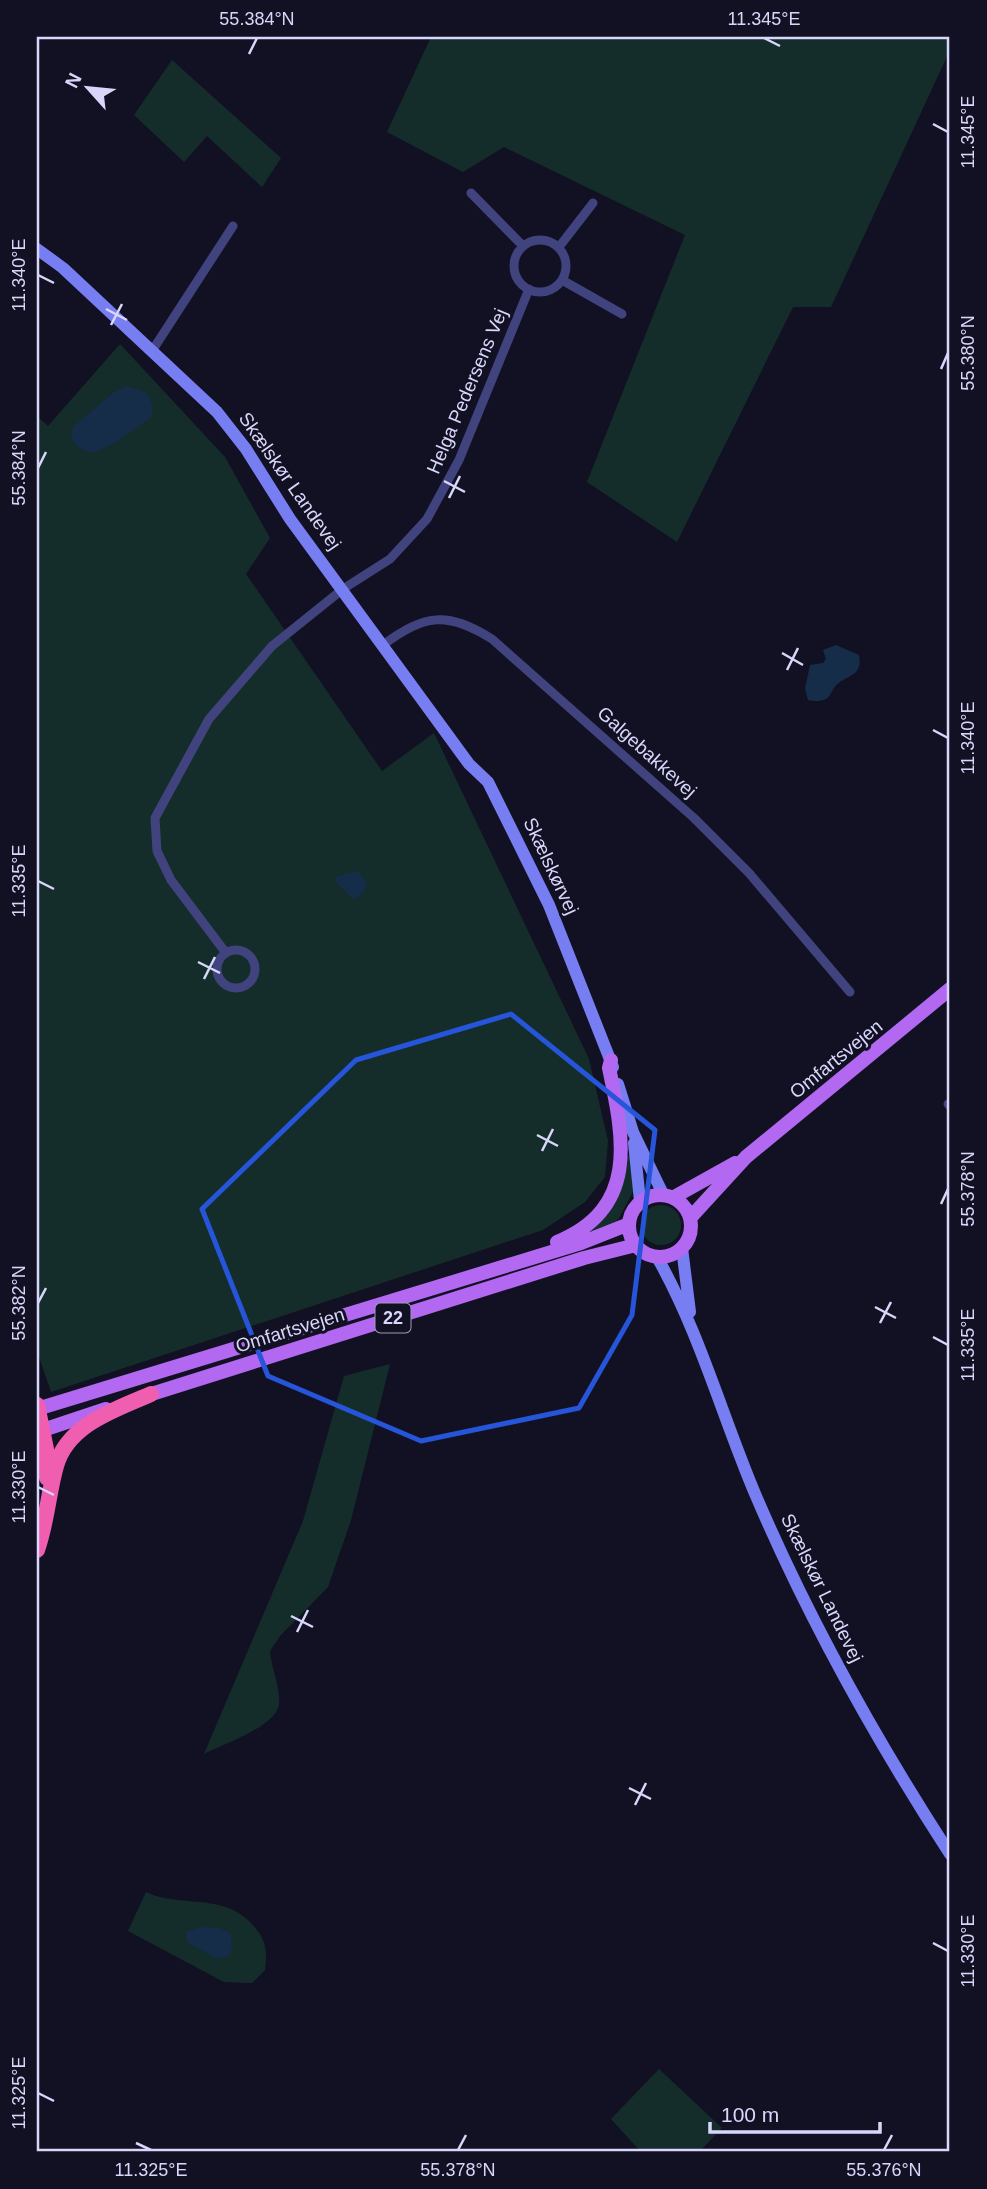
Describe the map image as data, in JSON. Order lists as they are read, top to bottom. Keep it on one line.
{"streets":{"main road":["Omfartsvejen","22"],"street":["Helga Pedersens Vej","Skælskør Landevej","Galgebakkevej","Skælskørvej"]},"crossings":[["Helga Pedersens Vej","Skælskør Landevej"],["Skælskør Landevej","Galgebakkevej"],["Skælskør Landevej","Skælskørvej"],["Skælskør Landevej","Omfartsvejen"],["Galgebakkevej","Skælskørvej"],["Skælskørvej","Omfartsvejen"]],"scale_bar":"100 m","north":"top left","coordinates":["55.384°N","11.345°E","11.340°E","55.380°N","11.335°E","55.378°N","55.382°N","11.330°E","11.325°E","55.376°N"]}
